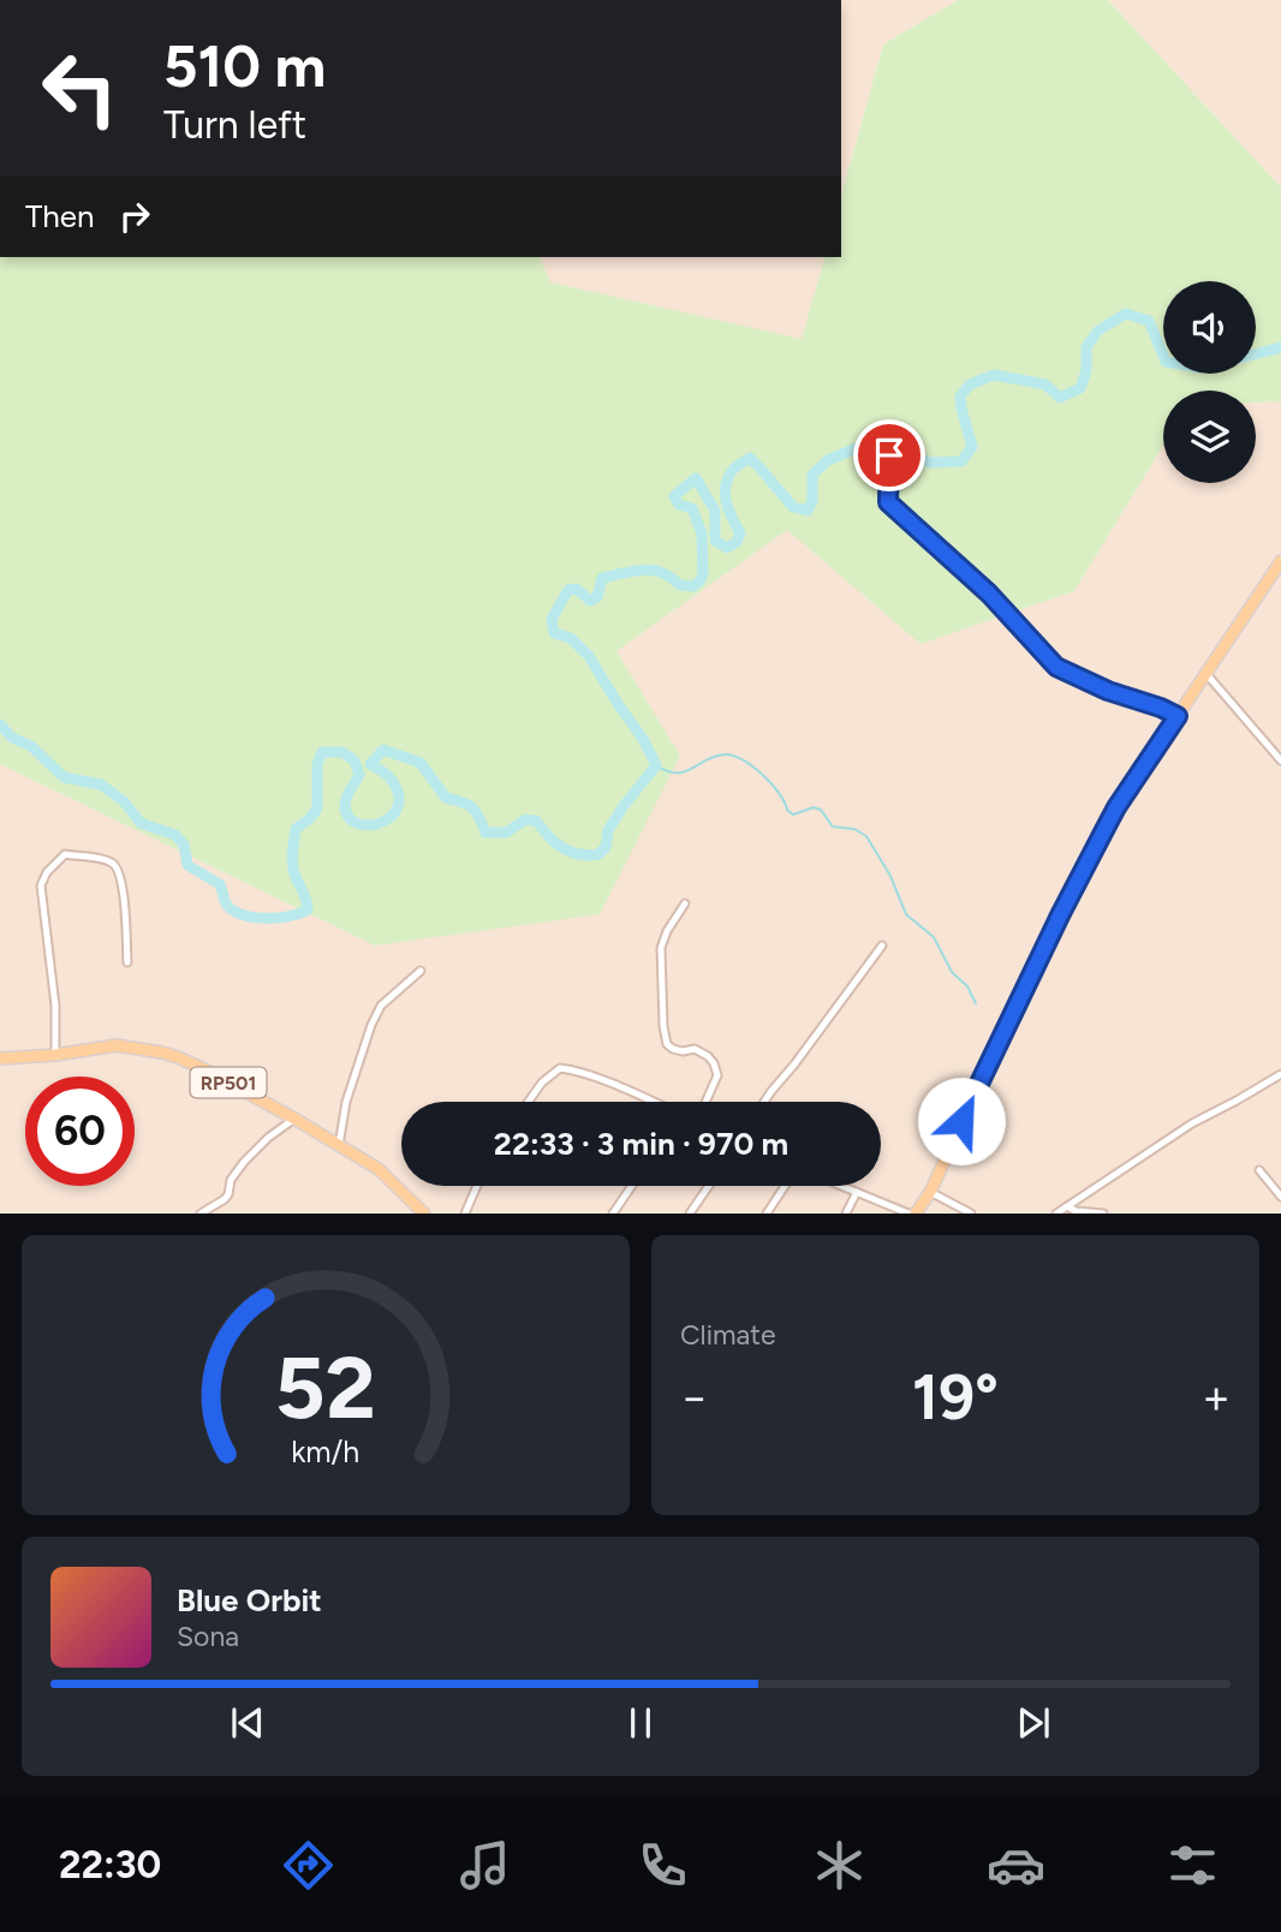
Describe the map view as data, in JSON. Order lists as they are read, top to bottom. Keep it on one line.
{"streets":{"main road":["RP501"]},"page":{"turn":["510 m","Turn left"],"then":"Then","limit":"60","trip":"22:33 · 3 min · 970 m","tile":"Climate","heat":["−","19°","+"],"song":["Blue Orbit","Sona"],"tabs":"22:30","gauge":["52","km/h"]}}
